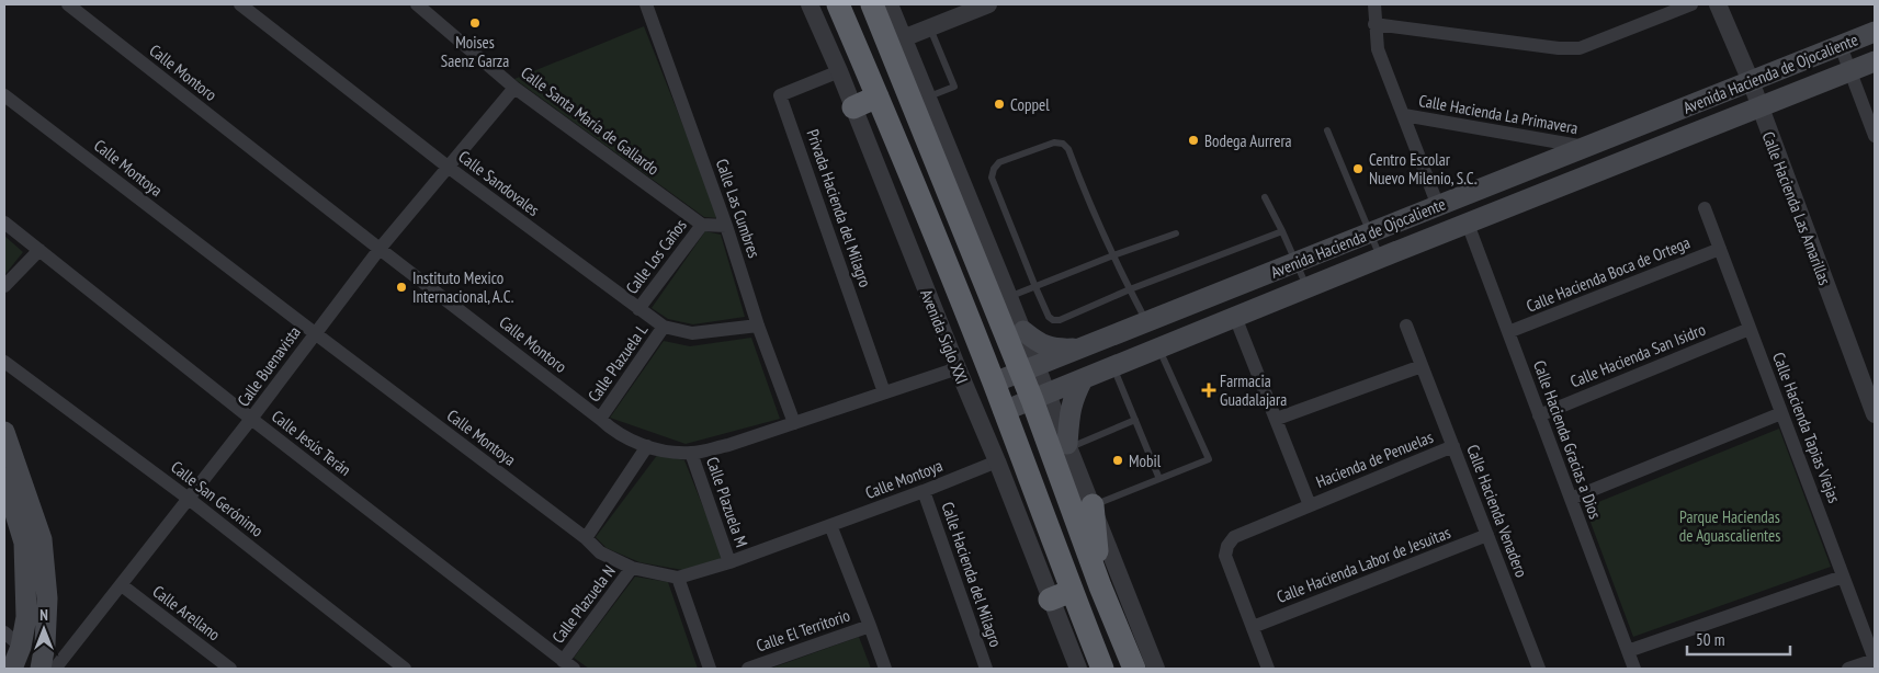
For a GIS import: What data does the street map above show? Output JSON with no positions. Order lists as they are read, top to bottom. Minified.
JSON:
{"streets":{"highway":["Avenida Siglo XXI"],"main road":["Avenida Hacienda de Ojocaliente"],"street":["Calle Montoro","Calle Hacienda La Primavera","Calle Santa María de Gallardo","Calle Montoya","Calle Sandovales","Calle Las Cumbres","Privada Hacienda del Milagro","Calle Hacienda Las Amarillas","Calle Los Caños","Calle Hacienda Boca de Ortega","Calle Hacienda San Isidro","Calle Plazuela L","Calle Buenavista","Calle Hacienda Tapias Viejas","Calle Hacienda Gracias a Dios","Calle Jesús Terán","Hacienda de Penuelas","Calle San Gerónimo","Calle Plazuela M","Calle Hacienda Venadero","Calle Hacienda Labor de Jesuitas","Calle Hacienda del Milagro","Calle Plazuela N","Calle Arellano","Calle El Territorio"]},"crossings":[["Calle Montoro","Calle Las Cumbres"],["Calle Montoro","Privada Hacienda del Milagro"],["Calle Montoro","Avenida Siglo XXI"],["Calle Montoro","Calle Plazuela L"],["Calle Montoro","Calle Buenavista"],["Calle Montoro","Calle Plazuela M"],["Avenida Hacienda de Ojocaliente","Calle Hacienda La Primavera"],["Avenida Hacienda de Ojocaliente","Calle Hacienda Las Amarillas"],["Avenida Hacienda de Ojocaliente","Avenida Siglo XXI"],["Avenida Hacienda de Ojocaliente","Calle Hacienda Gracias a Dios"],["Calle Santa María de Gallardo","Calle Los Caños"],["Calle Santa María de Gallardo","Calle Buenavista"],["Calle Montoya","Avenida Siglo XXI"],["Calle Montoya","Calle Buenavista"],["Calle Montoya","Calle Plazuela M"],["Calle Montoya","Calle Hacienda del Milagro"],["Calle Montoya","Calle Plazuela N"],["Calle Sandovales","Calle Las Cumbres"],["Calle Sandovales","Calle Los Caños"],["Calle Sandovales","Calle Plazuela L"],["Calle Sandovales","Calle Buenavista"],["Privada Hacienda del Milagro","Avenida Siglo XXI"],["Calle Hacienda Boca de Ortega","Calle Hacienda Tapias Viejas"],["Calle Hacienda Boca de Ortega","Calle Hacienda Gracias a Dios"],["Calle Hacienda San Isidro","Calle Hacienda Tapias Viejas"],["Calle Hacienda San Isidro","Calle Hacienda Gracias a Dios"],["Calle Buenavista","Calle Jesús Terán"],["Calle Buenavista","Calle San Gerónimo"],["Calle Buenavista","Calle Arellano"],["Calle Jesús Terán","Calle Plazuela N"],["Hacienda de Penuelas","Calle Hacienda Venadero"],["Hacienda de Penuelas","Calle Hacienda Labor de Jesuitas"],["Calle Hacienda Venadero","Calle Hacienda Labor de Jesuitas"]],"parks":["Parque Haciendas de Aguascalientes"],"places":{"other":["Moises Saenz Garza","Coppel","Bodega Aurrera","Centro Escolar Nuevo Milenio, S.C.","Instituto Mexico Internacional, A.C.","Mobil"],"health":["Farmacia Guadalajara"]},"scale_bar":"50 m","north":"top"}
